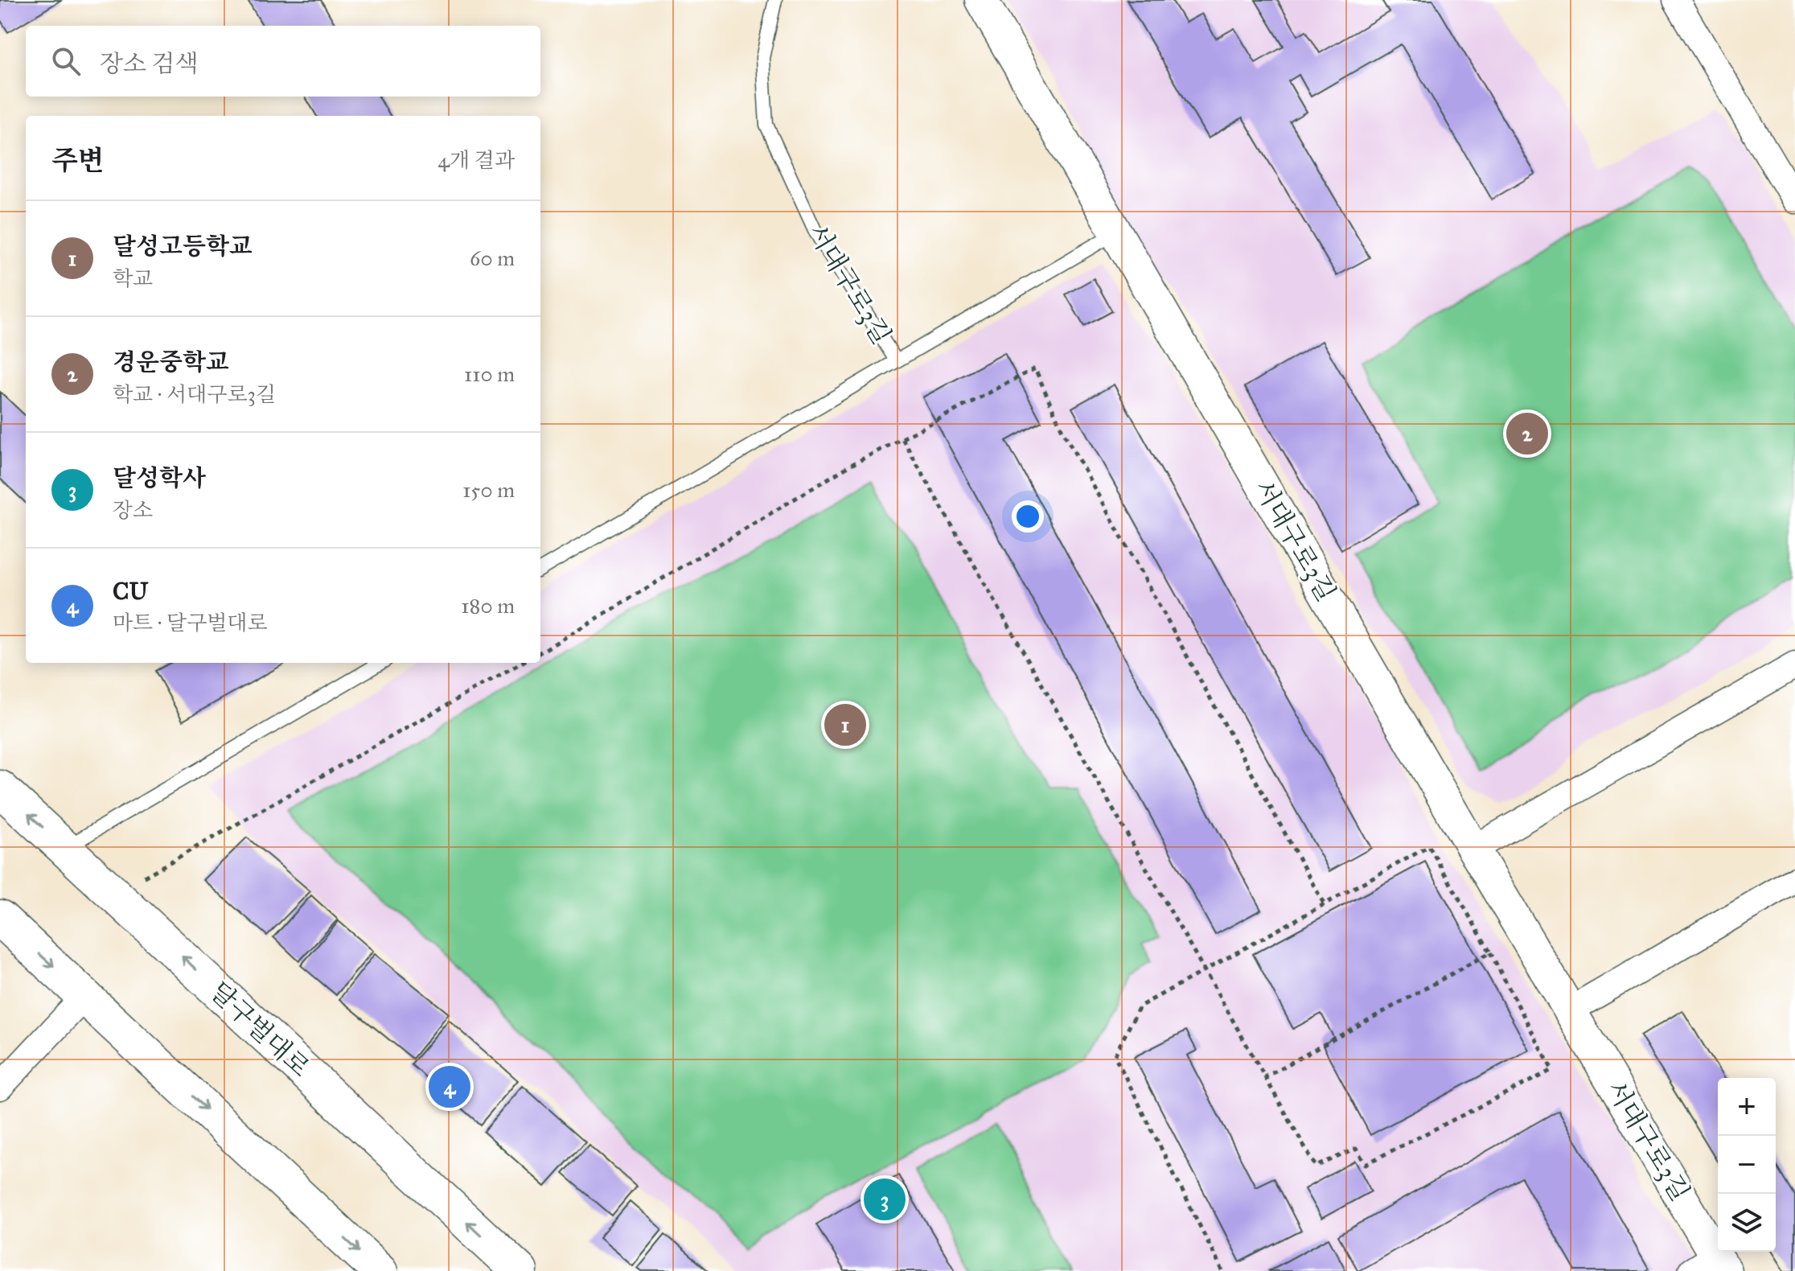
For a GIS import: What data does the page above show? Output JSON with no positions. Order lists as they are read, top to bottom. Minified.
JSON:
{"streets":{"main road":["달구벌대로"],"street":["서대구로3길"]},"page":{"search":"장소 검색","heading":["주변","4개 결과"],"list":[{"mark":"1","name":"달성고등학교","note":"학교","value":"60 m"},{"mark":"2","name":"경운중학교","note":"학교 · 서대구로3길","value":"110 m"},{"mark":"3","name":"달성학사","note":"장소","value":"150 m"},{"mark":"4","name":"CU","note":"마트 · 달구벌대로","value":"180 m"}],"pins":["2","1","4","3"],"map_buttons":["+","−"]}}
